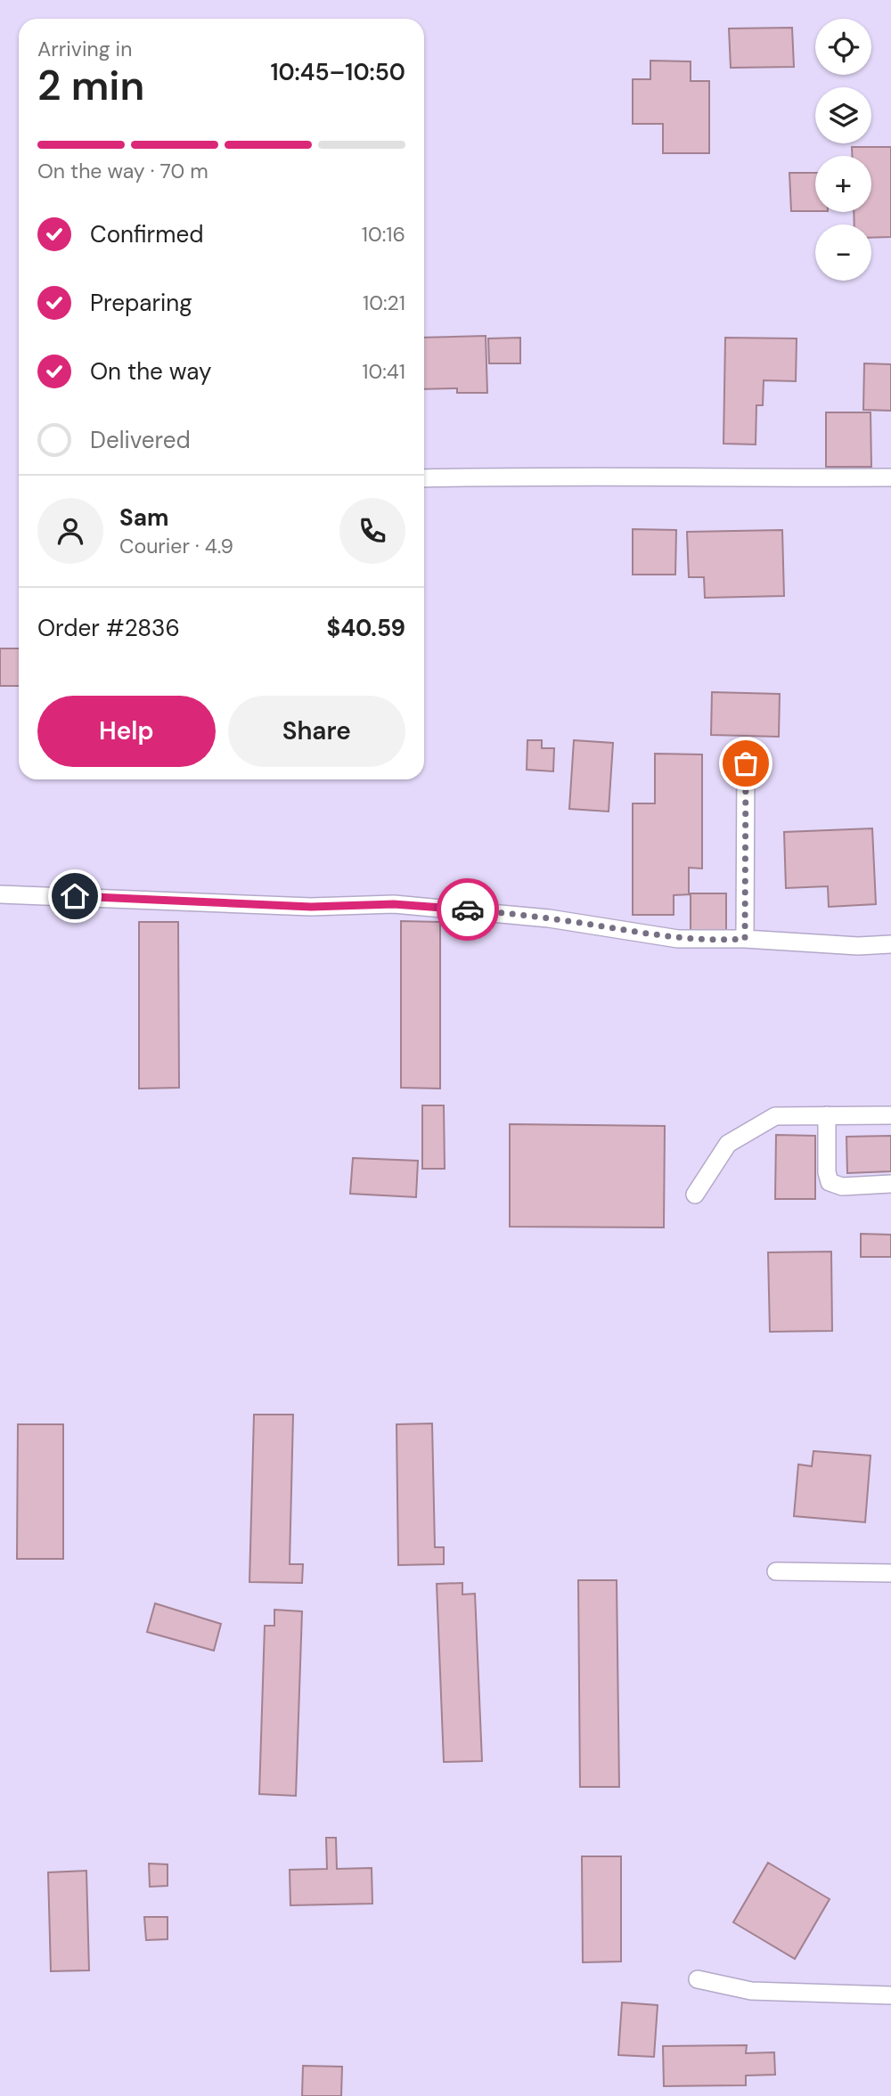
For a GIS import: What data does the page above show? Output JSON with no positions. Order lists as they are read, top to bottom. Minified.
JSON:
{"page":{"map_buttons":["+","−"],"heading":["2 min","Arriving in","10:45–10:50"],"panel":["Sam","Courier · 4.9","Order #2836","$40.59"],"bar":"On the way · 70 m","list":[["Confirmed","10:16"],["Preparing","10:21"],["On the way","10:41"],"Delivered"],"buttons":["Help","Share"]}}
